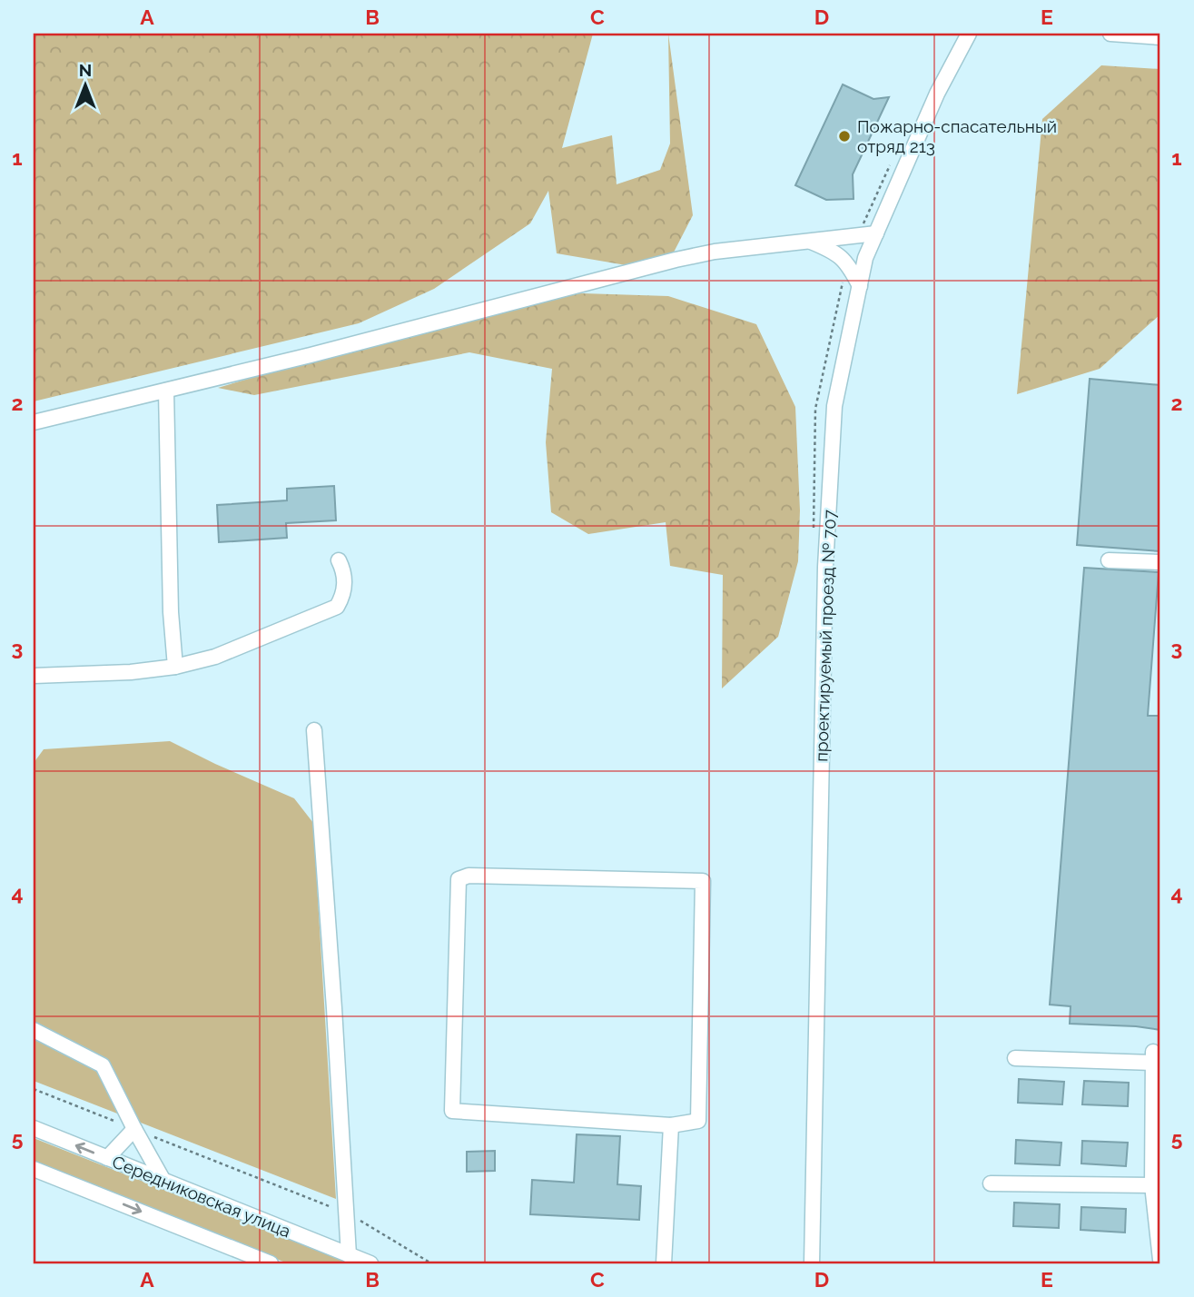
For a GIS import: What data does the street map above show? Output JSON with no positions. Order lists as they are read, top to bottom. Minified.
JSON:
{"streets":{"street":["проектируемый проезд № 707","Середниковская улица"]},"places":["Пожарно-спасательный отряд 213"],"north":"top","grid":{"columns":["A","B","C","D","E"],"rows":["1","2","3","4","5"]}}
